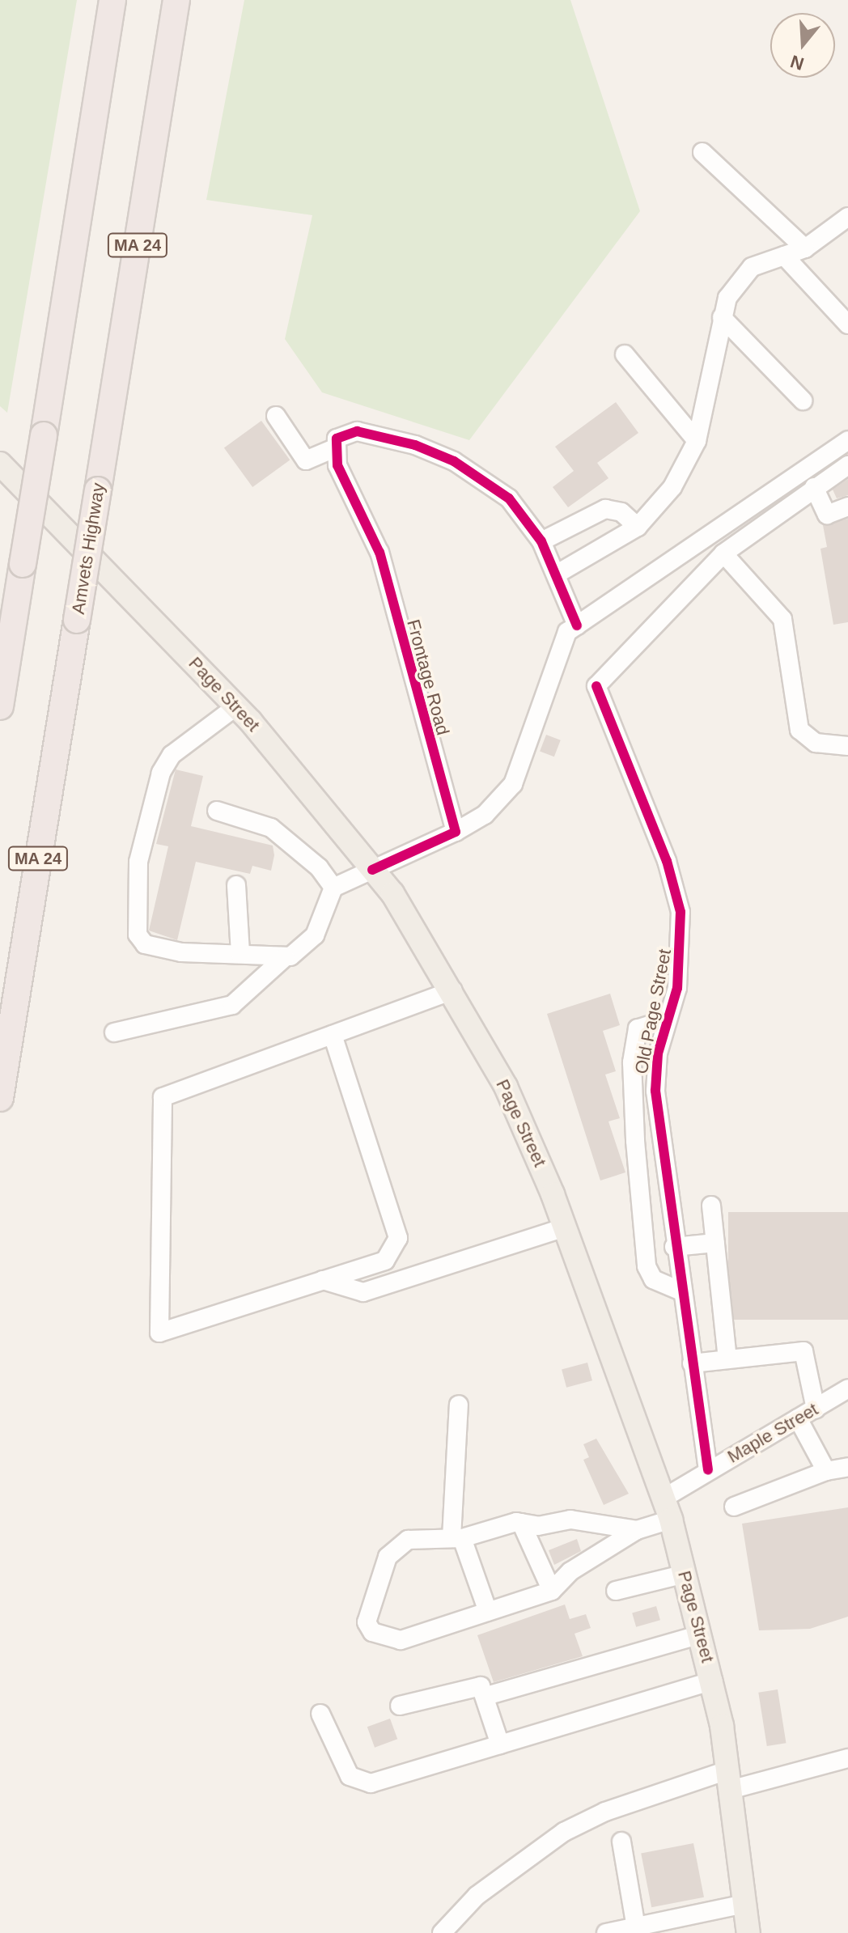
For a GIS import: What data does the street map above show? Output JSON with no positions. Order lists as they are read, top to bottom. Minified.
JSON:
{"streets":{"highway":["MA 24","Amvets Highway"],"main road":["Page Street"],"street":["Frontage Road","Old Page Street","Maple Street"]},"crossings":[["Page Street","Maple Street"],["Old Page Street","Maple Street"]],"north":"bottom"}
